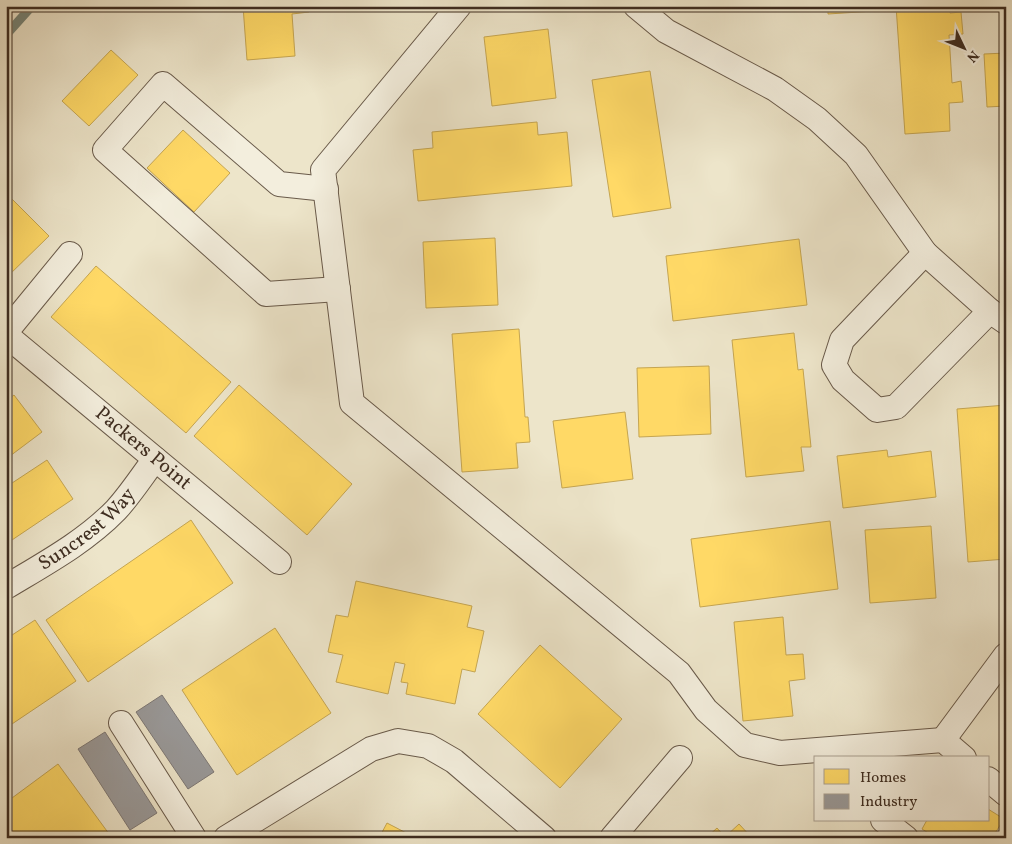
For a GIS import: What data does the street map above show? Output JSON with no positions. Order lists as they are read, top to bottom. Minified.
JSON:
{"streets":{"street":["Packers Point","Suncrest Way"]},"crossings":[["Packers Point","Suncrest Way"]],"legend":["Homes","Industry"],"north":"bottom right"}
